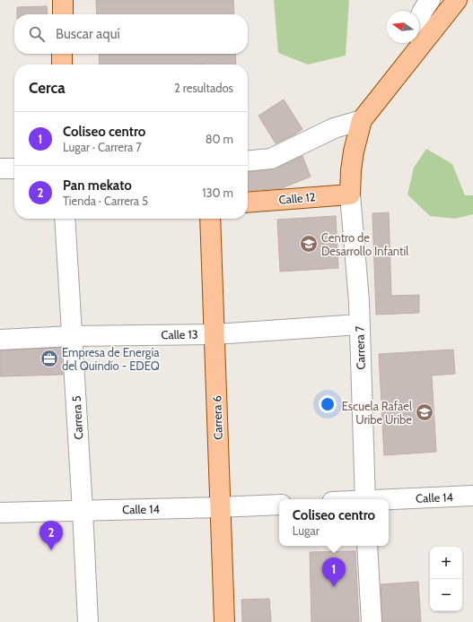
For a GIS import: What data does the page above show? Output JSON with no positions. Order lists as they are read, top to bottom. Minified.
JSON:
{"streets":{"main road":["Calle 12","Carrera 6"],"street":["Calle 13","Carrera 7","Carrera 5","Calle 14"]},"crossings":[["Calle 12","Carrera 7"],["Calle 13","Carrera 7"],["Calle 13","Carrera 5"],["Calle 13","Carrera 6"],["Carrera 5","Calle 14"],["Carrera 6","Calle 14"]],"places":{"school or university":["Centro de Desarrollo Infantil","Escuela Rafael Uribe Uribe"],"office":["Empresa de Energía del Quindío - EDEQ"]},"north":"left","page":{"search":"Buscar aquí","heading":["Cerca","2 resultados"],"list":[{"mark":"1","name":"Coliseo centro","note":"Lugar · Carrera 7","value":"80 m"},{"mark":"2","name":"Pan mekato","note":"Tienda · Carrera 5","value":"130 m"}],"popup":["Coliseo centro","Lugar"],"pins":["2","1"],"map_buttons":["+","−"]}}
